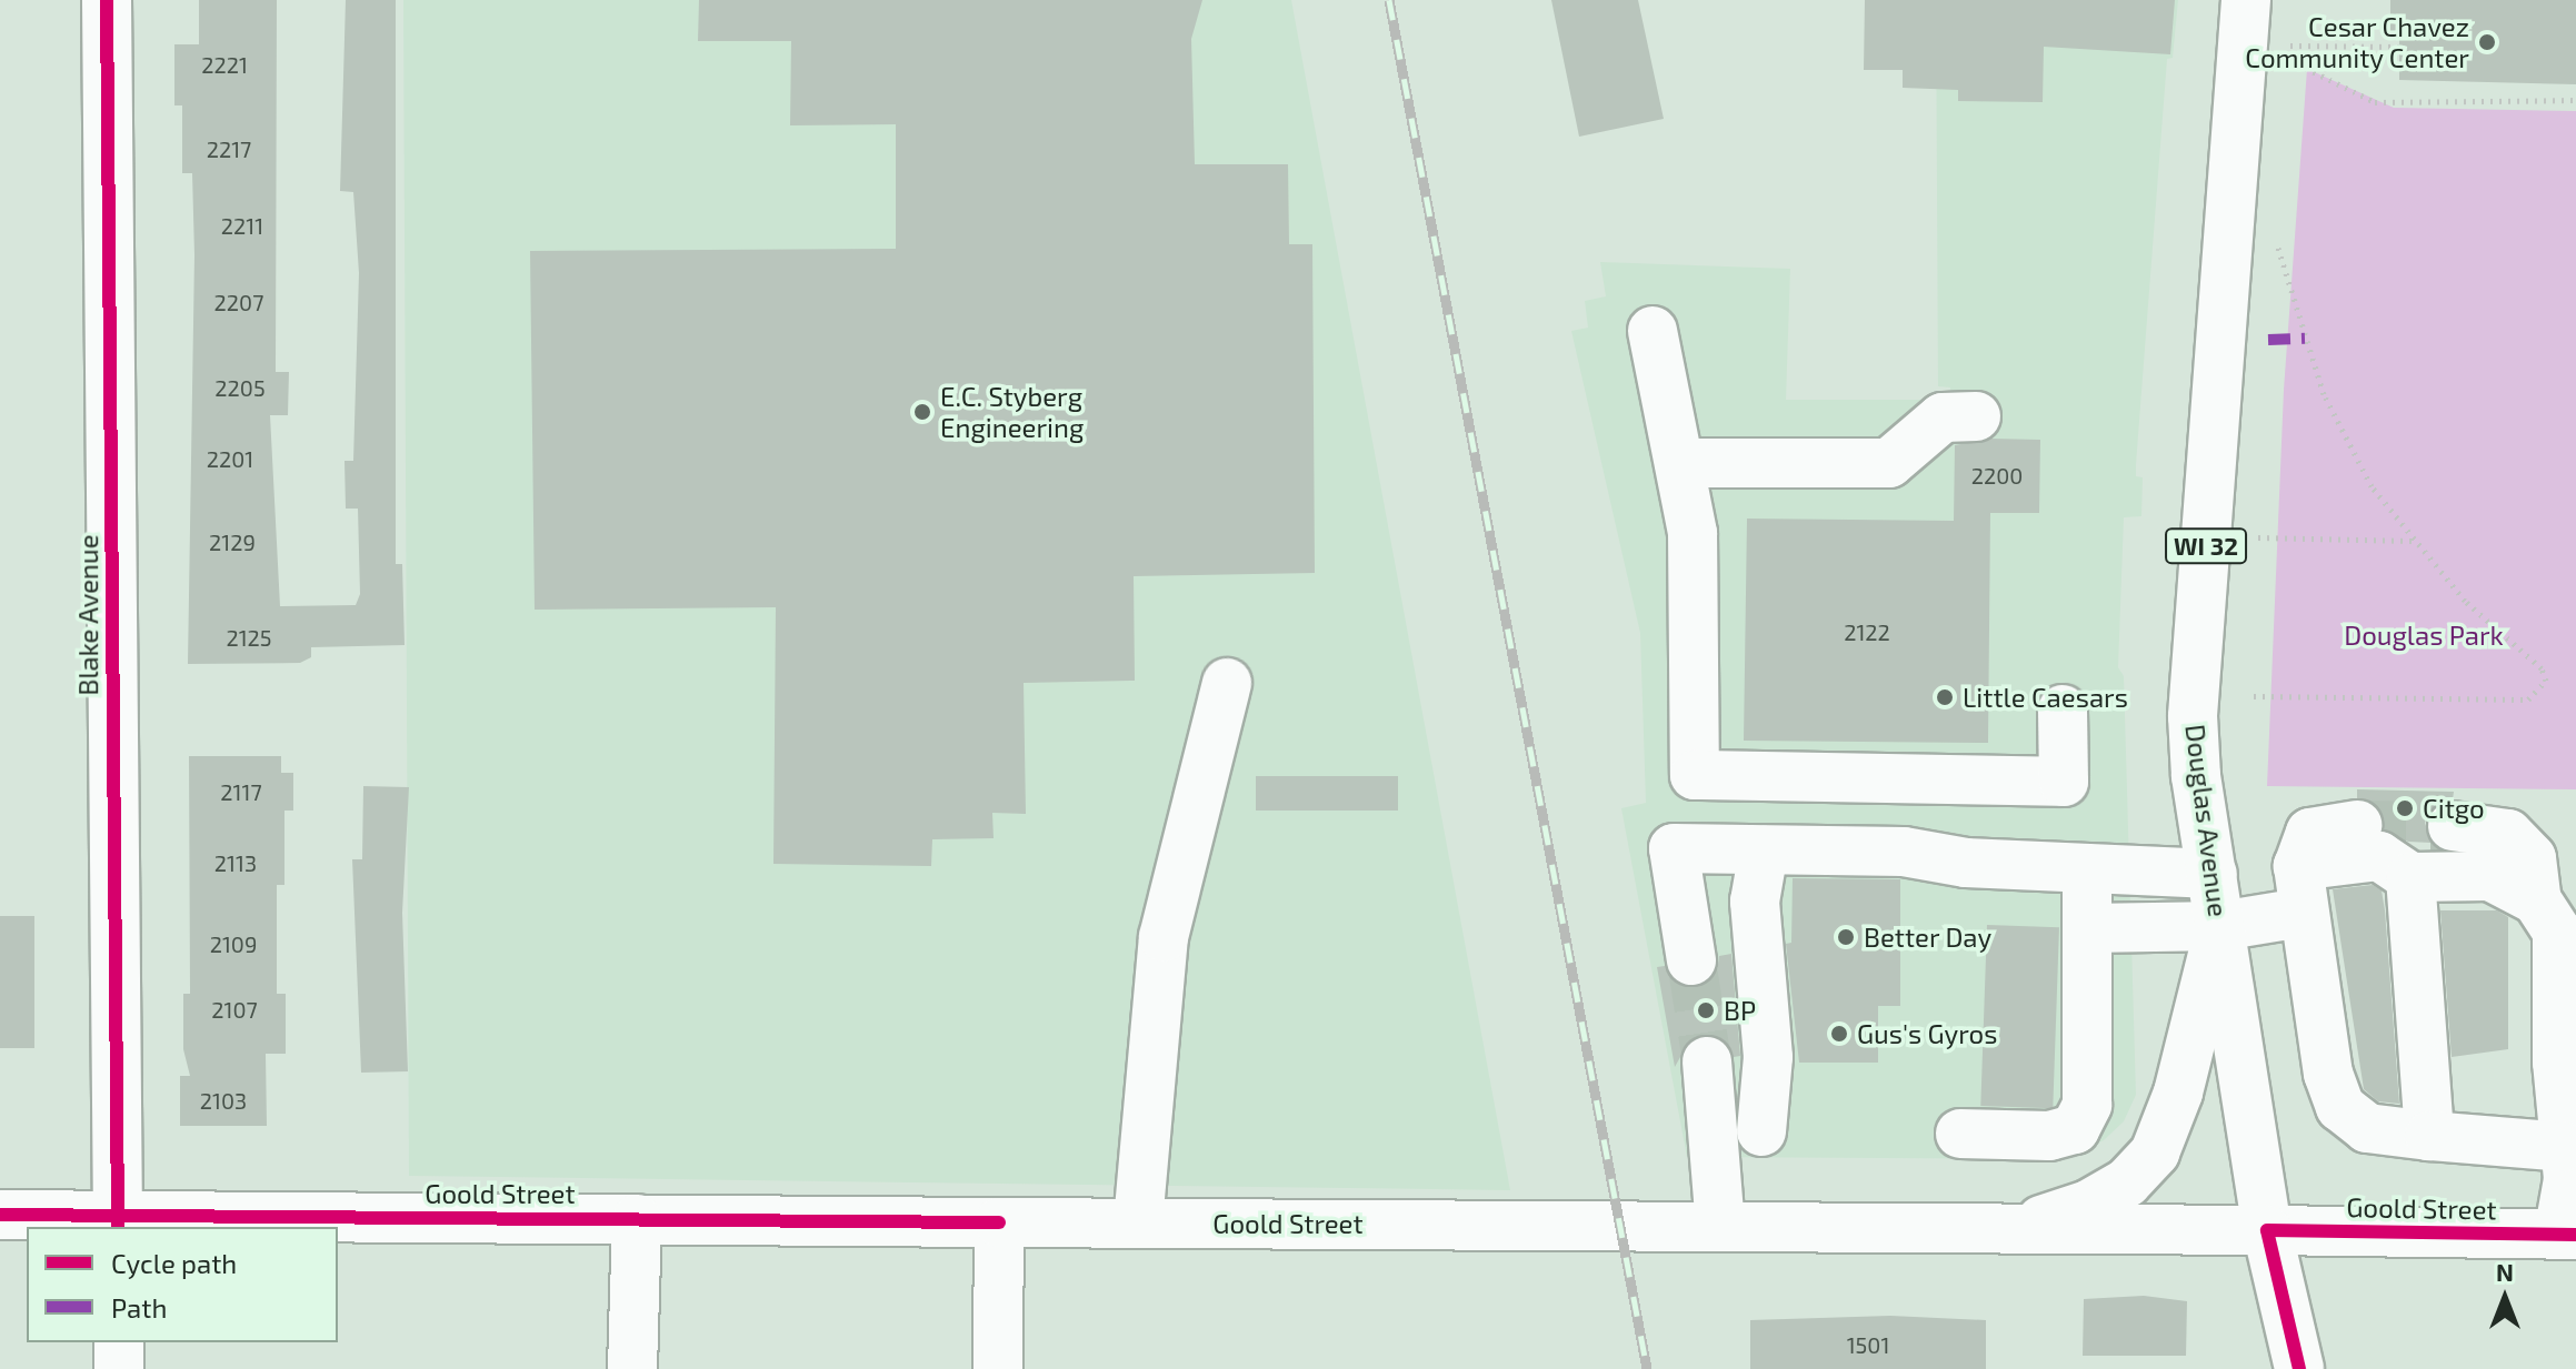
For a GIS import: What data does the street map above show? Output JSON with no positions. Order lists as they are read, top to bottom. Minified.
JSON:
{"streets":{"main road":["WI 32","Blake Avenue","Douglas Avenue","Goold Street"]},"crossings":[["Blake Avenue","Goold Street"],["Douglas Avenue","Goold Street"]],"parks":["Douglas Park"],"places":["Cesar Chavez Community Center","E.C. Styberg Engineering","Little Caesars","Citgo","Better Day","BP","Gus's Gyros"],"house_numbers":["2221","2217","2211","2207","2205","2201","2200","2129","2122","2125","2117","2113","2109","2107","2103","1501"],"legend":["Cycle path","Path"],"north":"top"}
